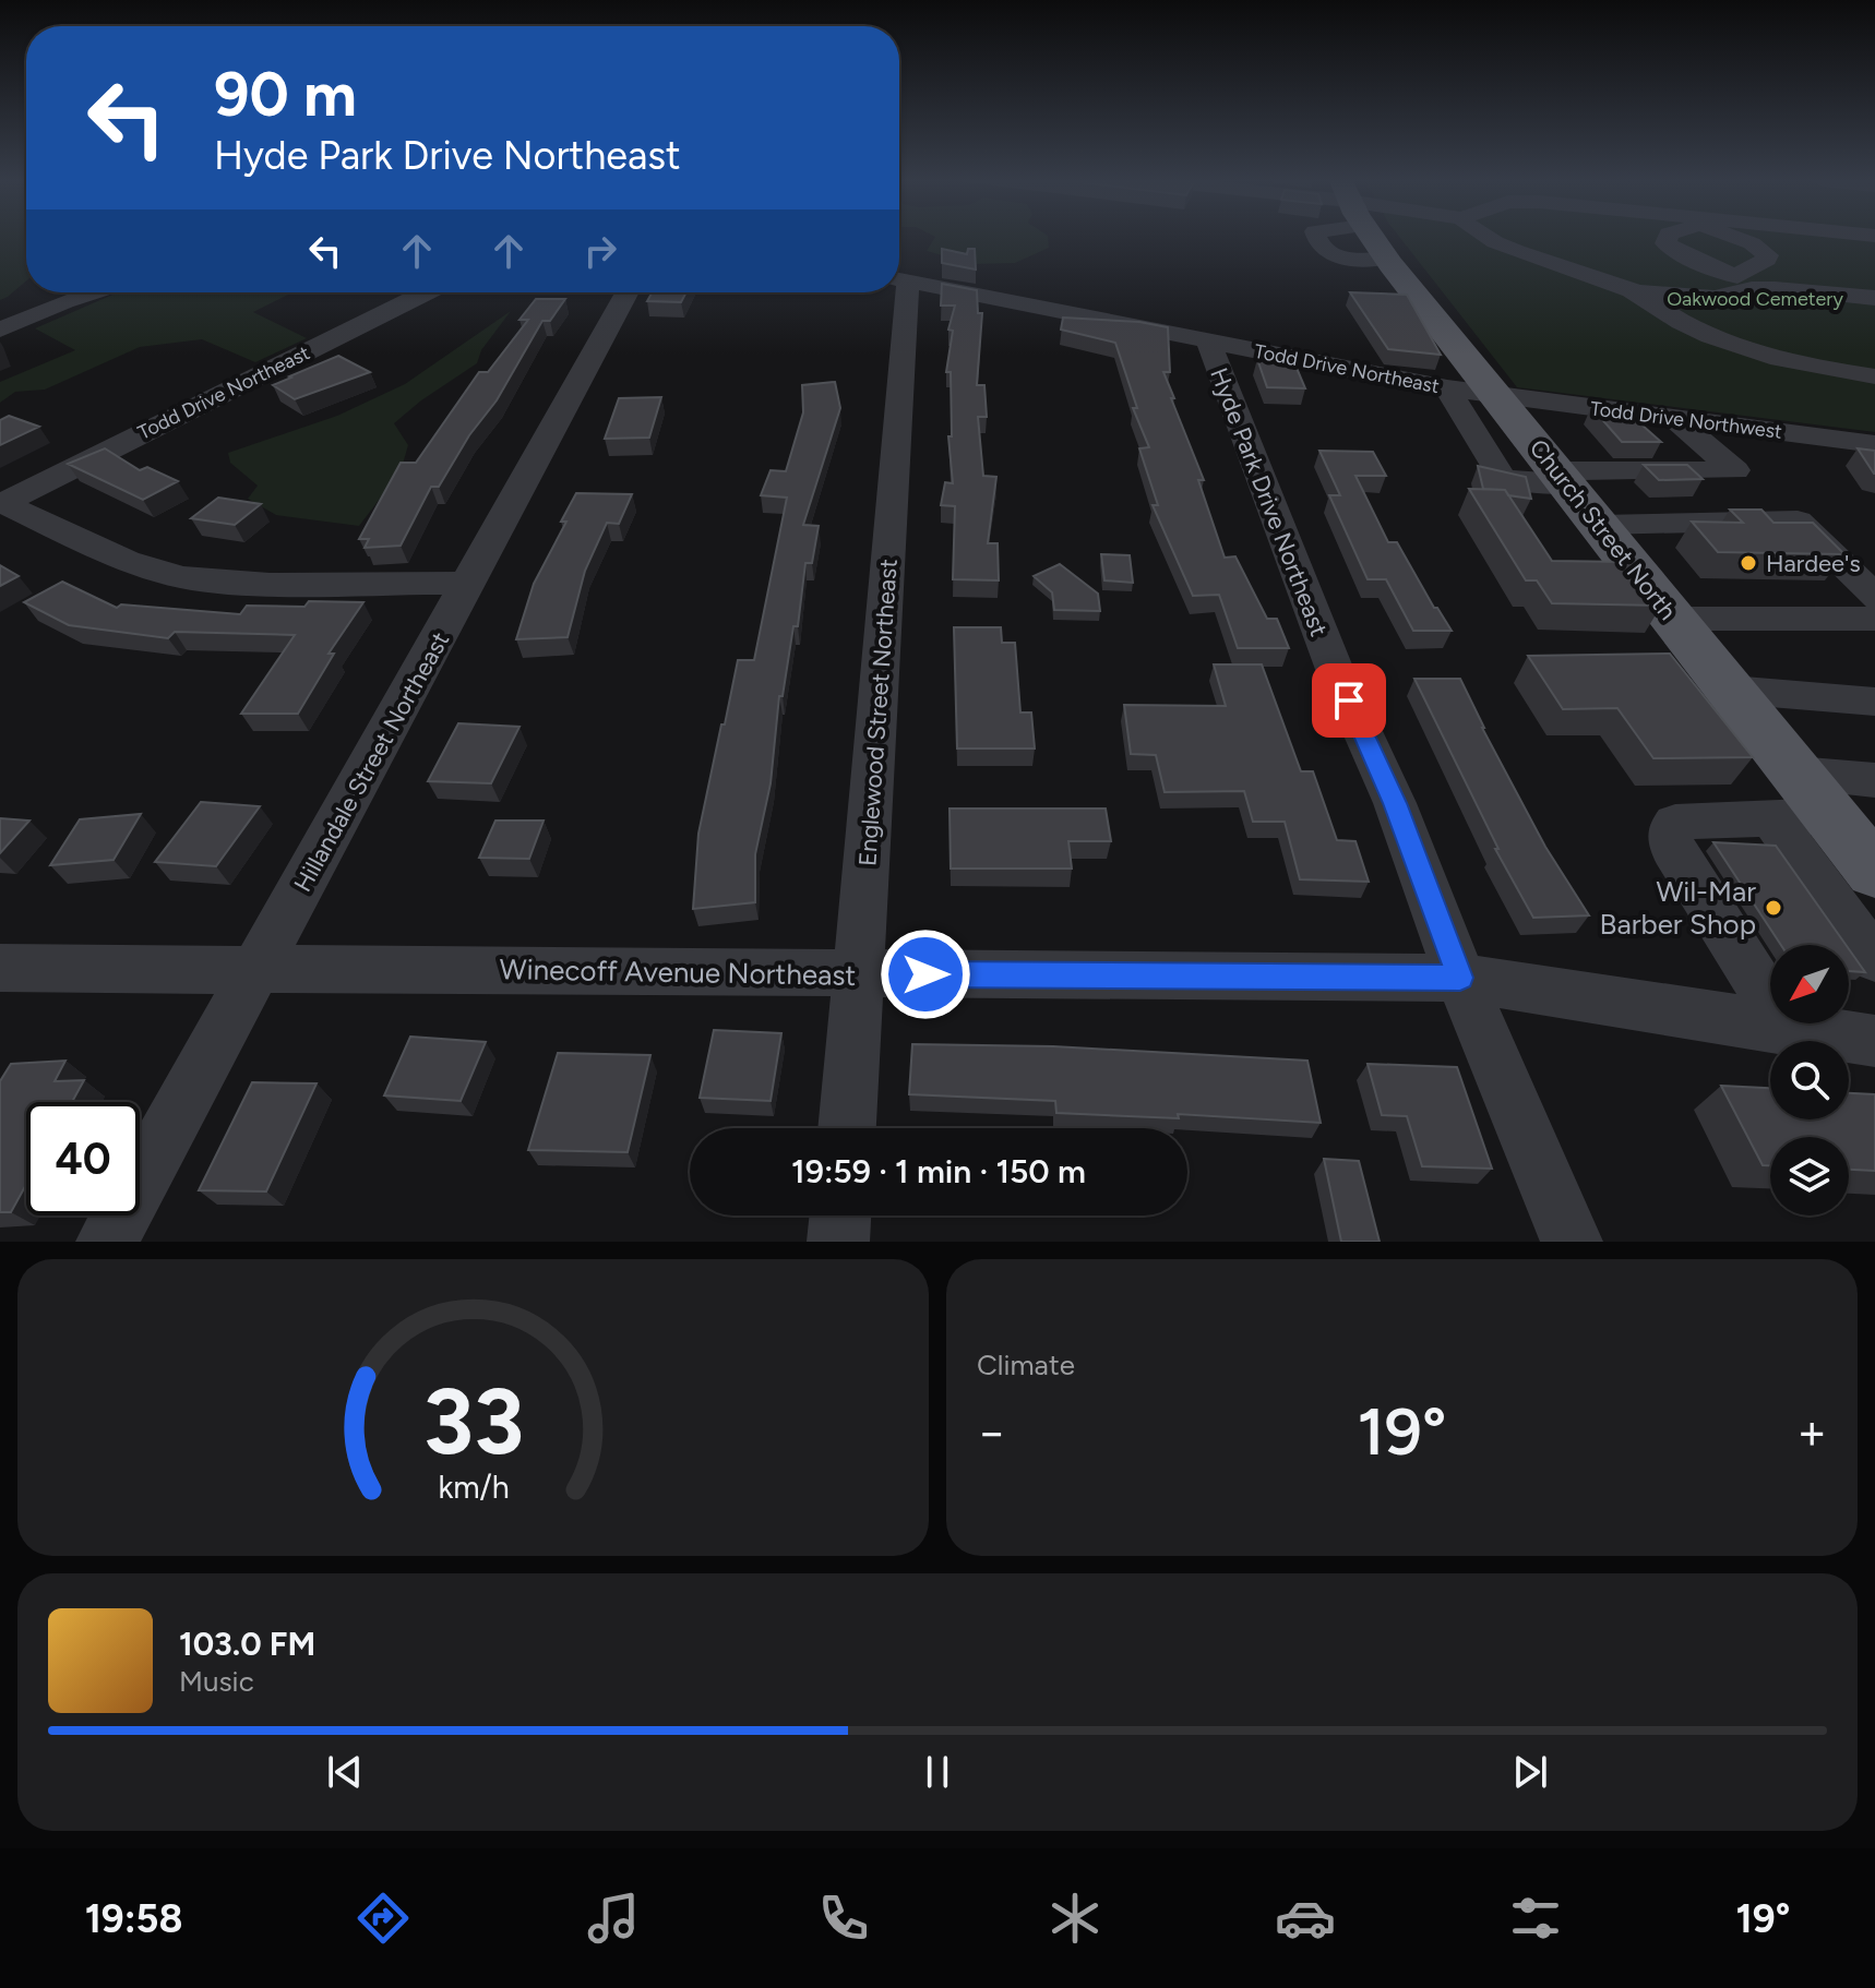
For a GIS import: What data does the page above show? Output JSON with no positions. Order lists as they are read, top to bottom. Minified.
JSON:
{"streets":{"main road":["Church Street North"],"street":["Todd Drive Northeast","Todd Drive Northwest","Hyde Park Drive Northeast","Englewood Street Northeast","Hillandale Street Northeast","Winecoff Avenue Northeast"]},"crossings":[["Todd Drive Northeast","Todd Drive Northwest"],["Todd Drive Northeast","Hyde Park Drive Northeast"],["Todd Drive Northeast","Church Street North"],["Todd Drive Northwest","Church Street North"],["Hyde Park Drive Northeast","Winecoff Avenue Northeast"],["Englewood Street Northeast","Winecoff Avenue Northeast"],["Hillandale Street Northeast","Winecoff Avenue Northeast"]],"parks":["Oakwood Cemetery"],"places":["Hardee's","Wil-Mar Barber Shop"],"north":"bottom left","page":{"turn":["90 m","Hyde Park Drive Northeast"],"limit":"40","trip":"19:59 · 1 min · 150 m","tile":"Climate","heat":["−","19°","+"],"song":["103.0 FM","Music"],"tabs":["19:58","19°"],"gauge":["33","km/h"]}}
